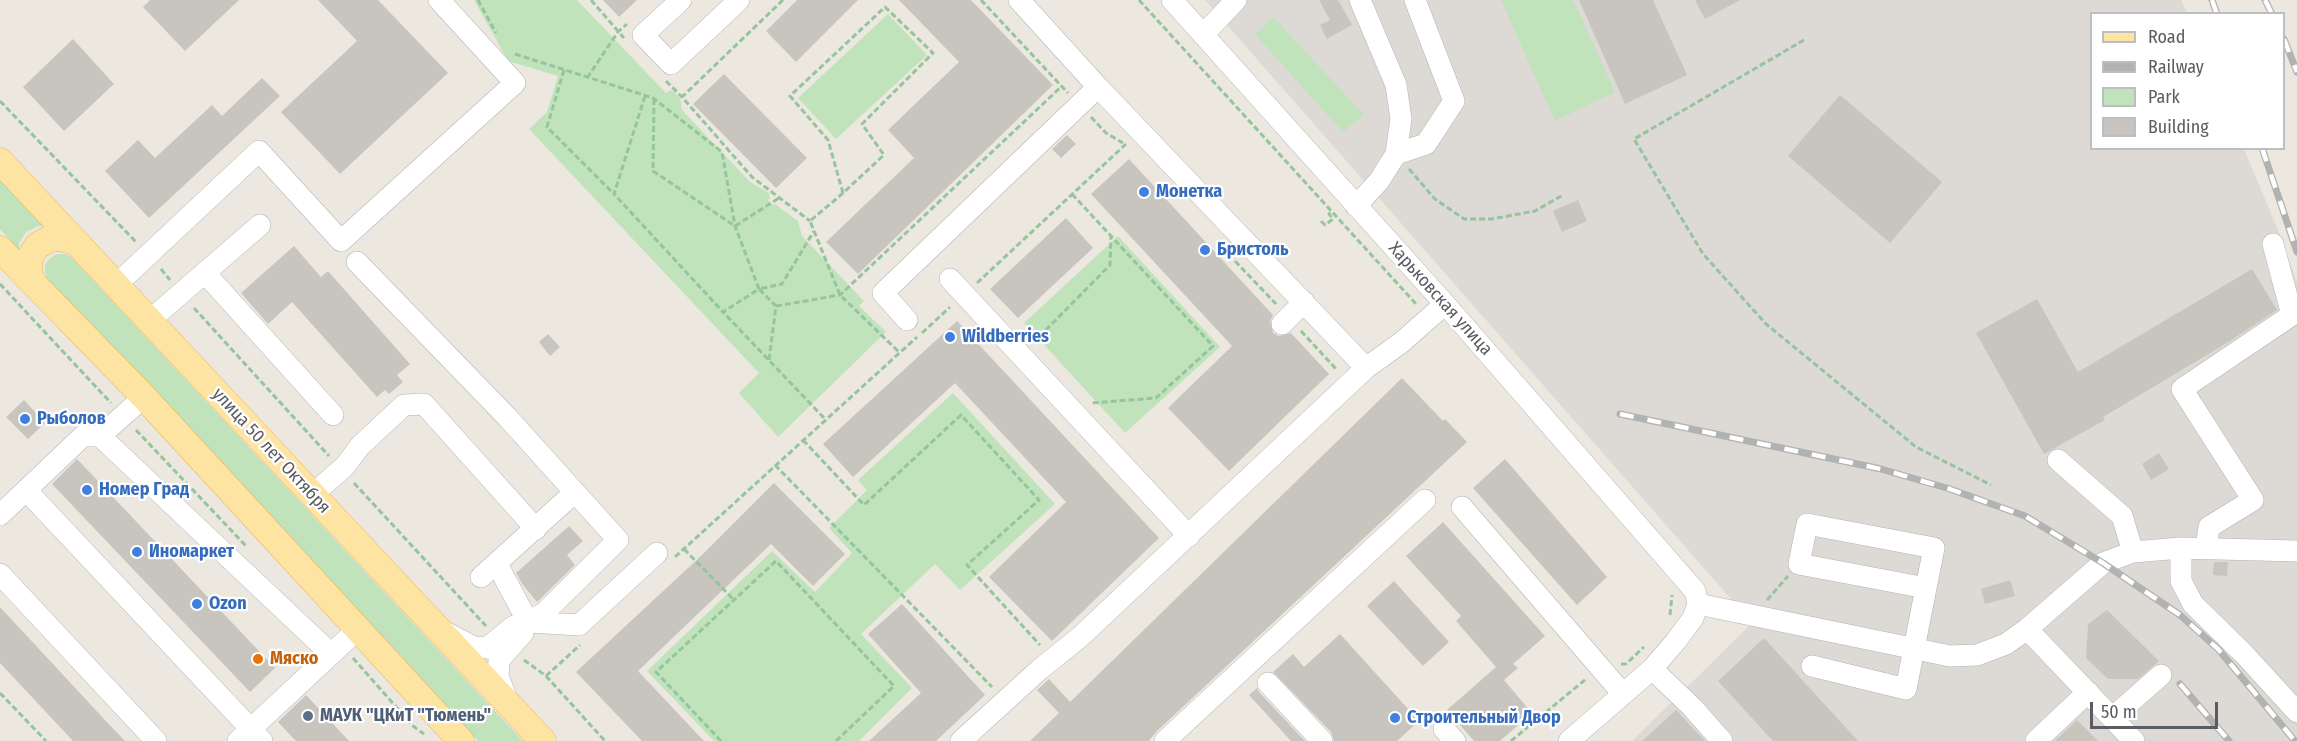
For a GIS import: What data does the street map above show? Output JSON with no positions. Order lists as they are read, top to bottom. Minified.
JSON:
{"streets":{"main road":["улица 50 лет Октября"],"street":["Харьковская улица"]},"places":["Монетка","Бристоль","Wildberries","Рыболов","Номер Град","Иномаркет","Ozon","Мяско","МАУК \"ЦКиТ \"Тюмень\"","Строительный Двор"],"legend":["Road","Railway","Park","Building"],"scale_bar":"50 m"}
